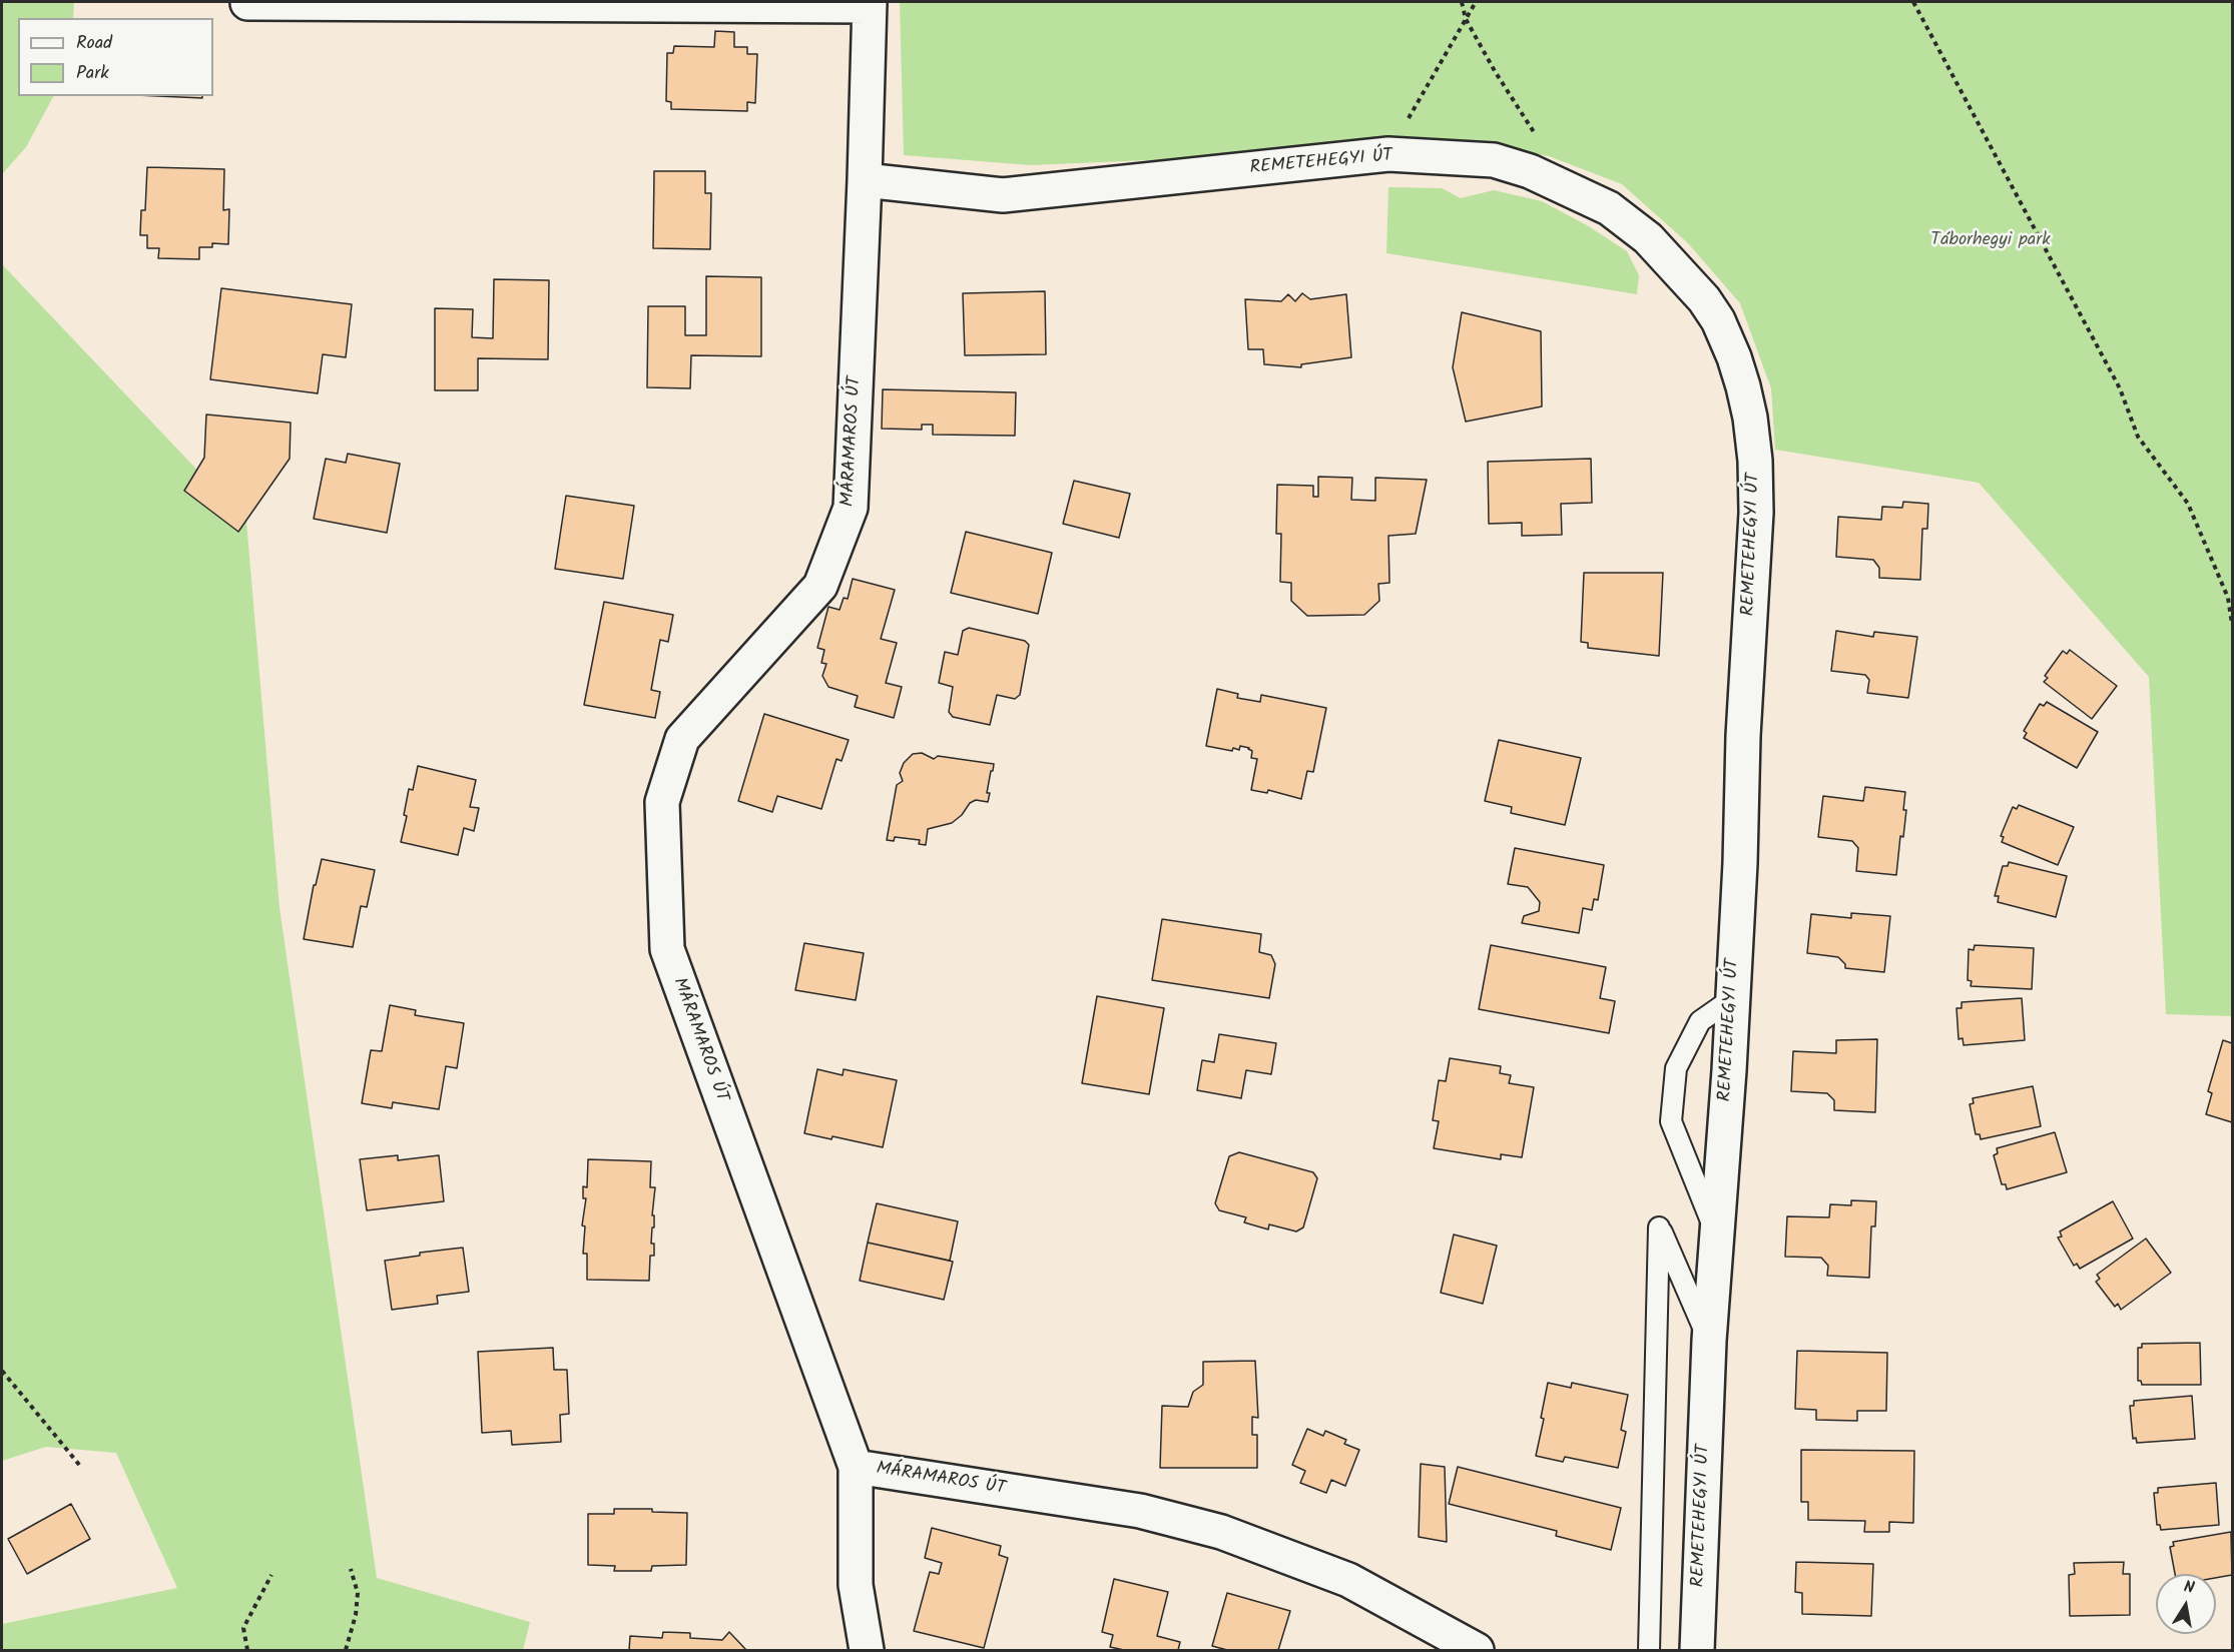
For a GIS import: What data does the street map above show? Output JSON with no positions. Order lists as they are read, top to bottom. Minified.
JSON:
{"streets":{"street":["REMETEHEGYI ÚT","MÁRAMAROS ÚT"]},"crossings":[["REMETEHEGYI ÚT","MÁRAMAROS ÚT"]],"parks":["Táborhegyi park"],"legend":["Road","Park"],"north":"top"}
